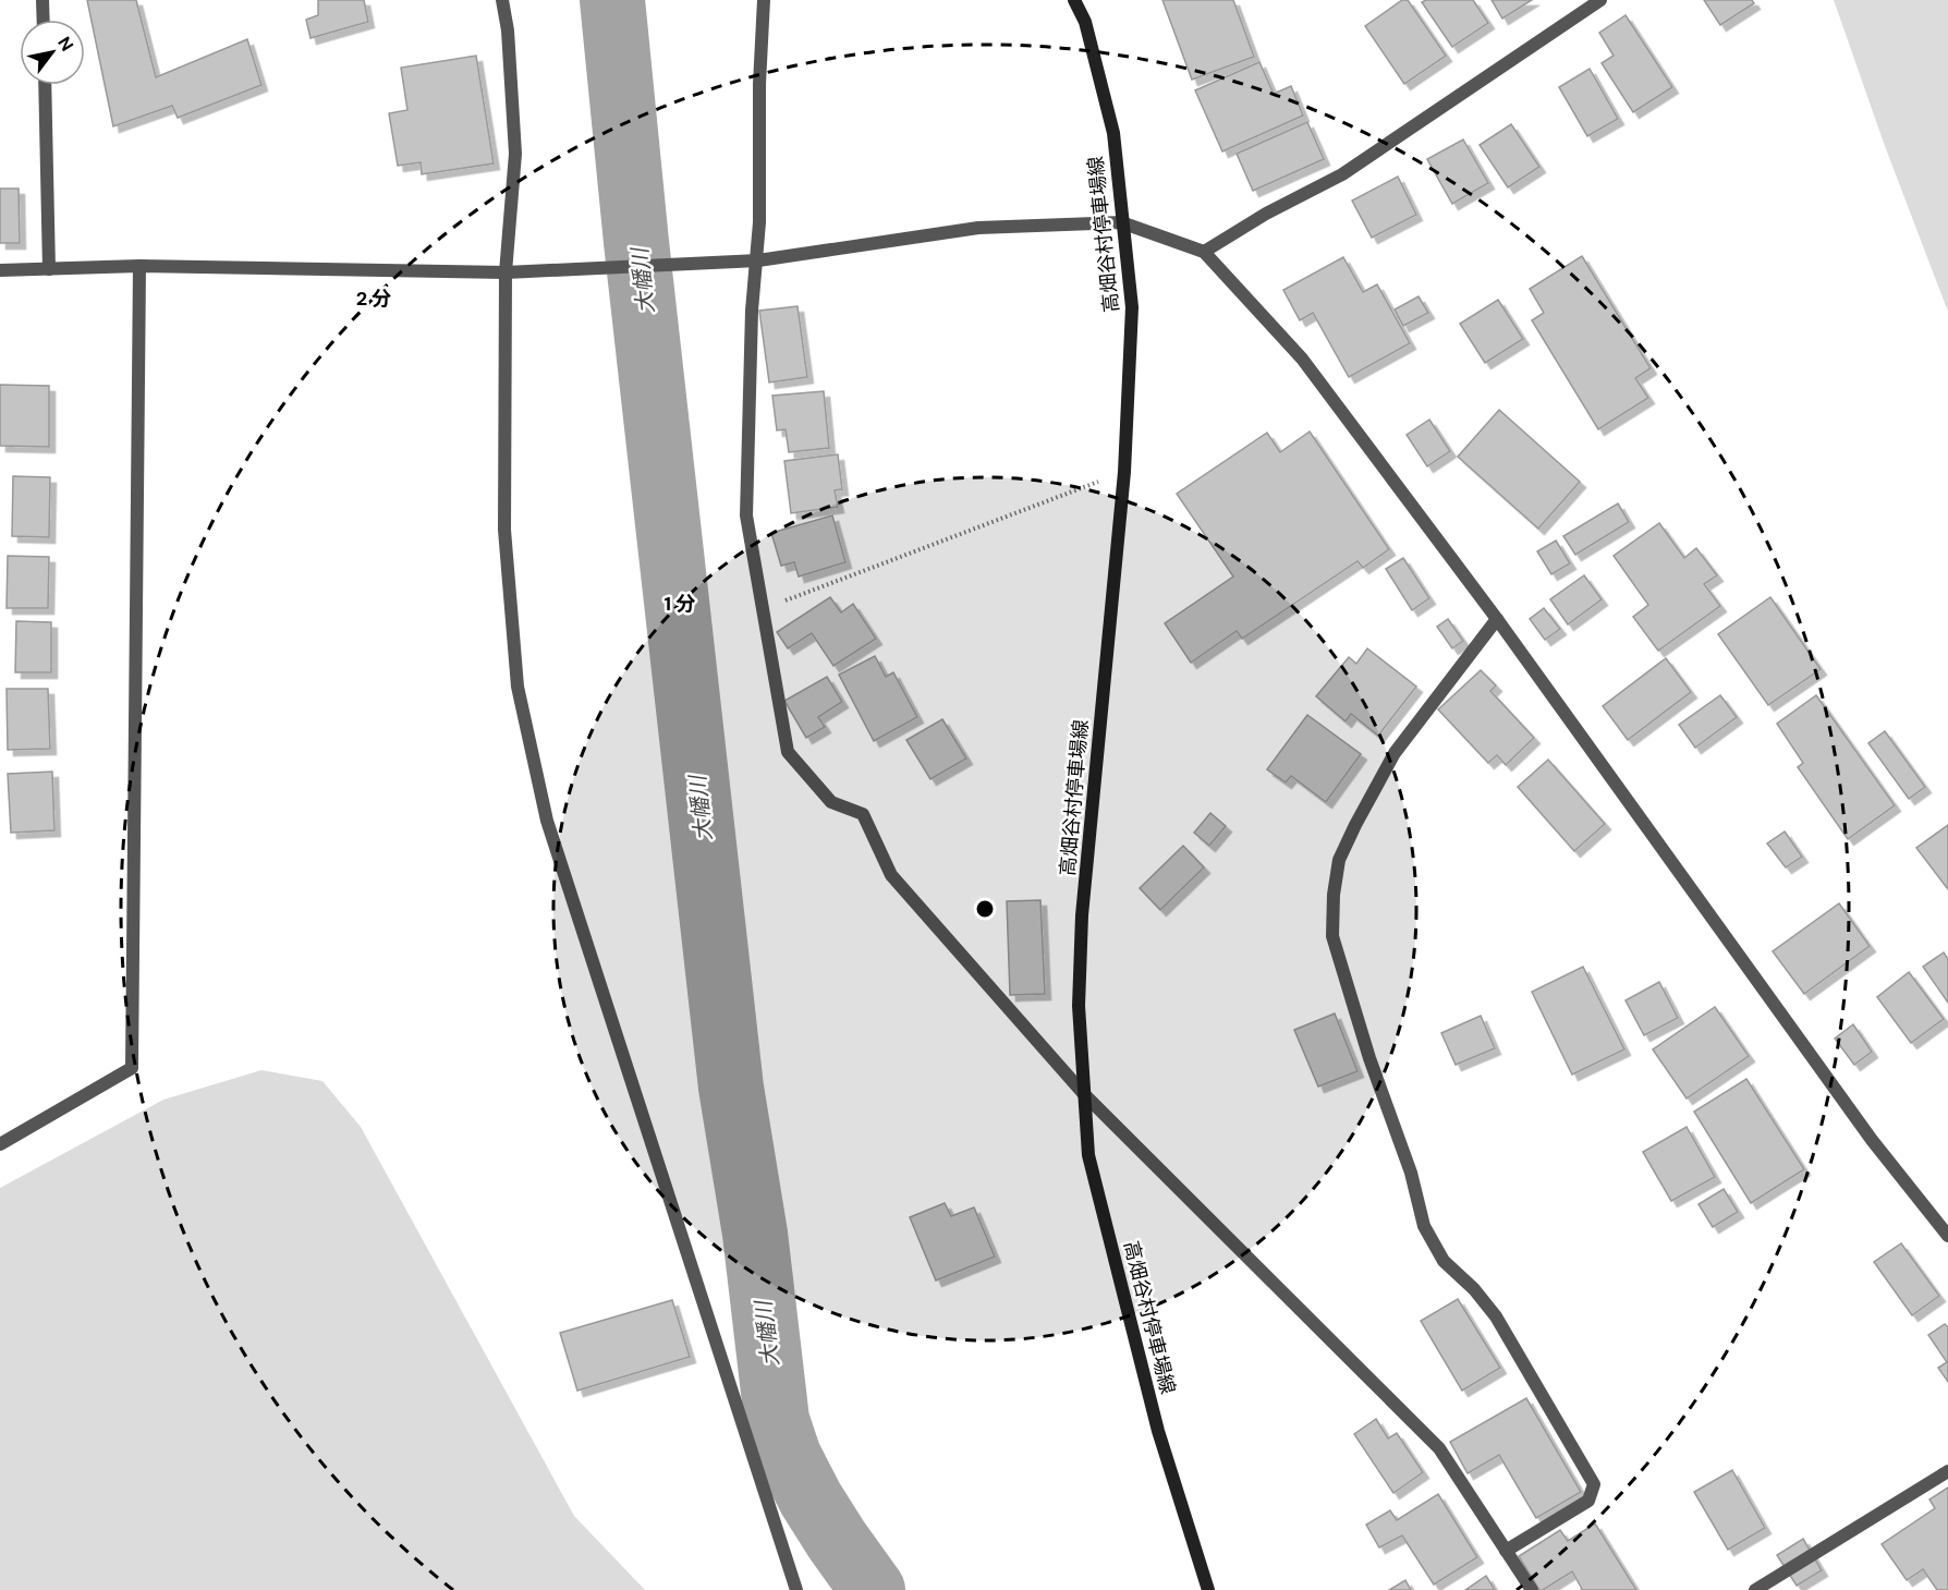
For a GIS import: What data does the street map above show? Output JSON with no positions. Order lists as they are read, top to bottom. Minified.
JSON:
{"streets":{"main road":["高畑谷村停車場線"]},"water":["大幡川"],"north":"top right","rings":["2 分","1 分"]}
